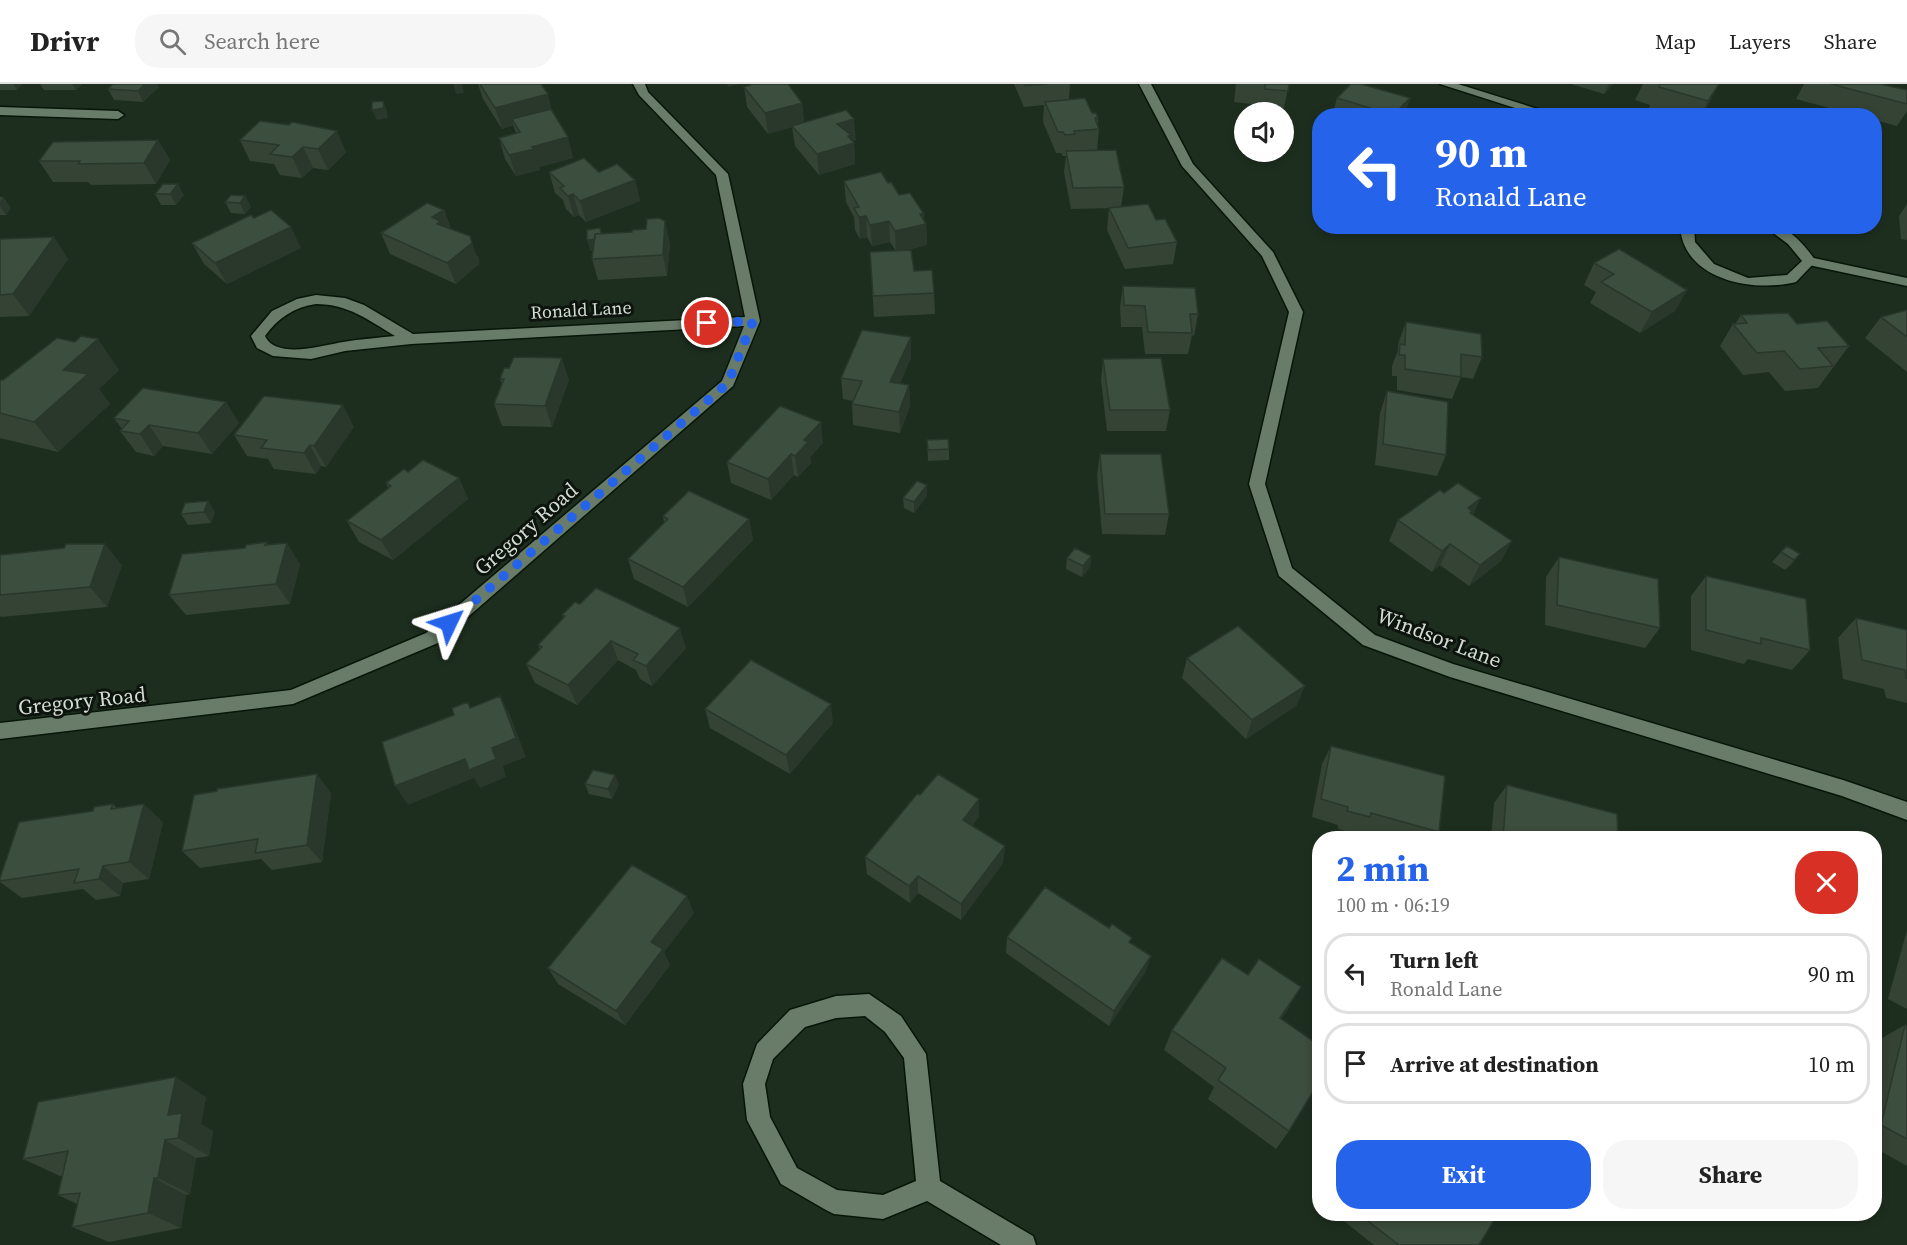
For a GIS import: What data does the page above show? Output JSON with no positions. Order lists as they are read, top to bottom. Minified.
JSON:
{"streets":{"street":["Ronald Lane","Gregory Road","Windsor Lane"]},"crossings":[["Ronald Lane","Gregory Road"]],"page":{"header":"Drivr","search":"Search here","nav":["Map","Layers","Share"],"turn":["90 m","Ronald Lane"],"heading":["2 min","100 m · 06:19"],"list":[{"name":"Turn left","note":"Ronald Lane","value":"90 m"},{"name":"Arrive at destination","value":"10 m"}],"buttons":["Exit","Share"]}}
